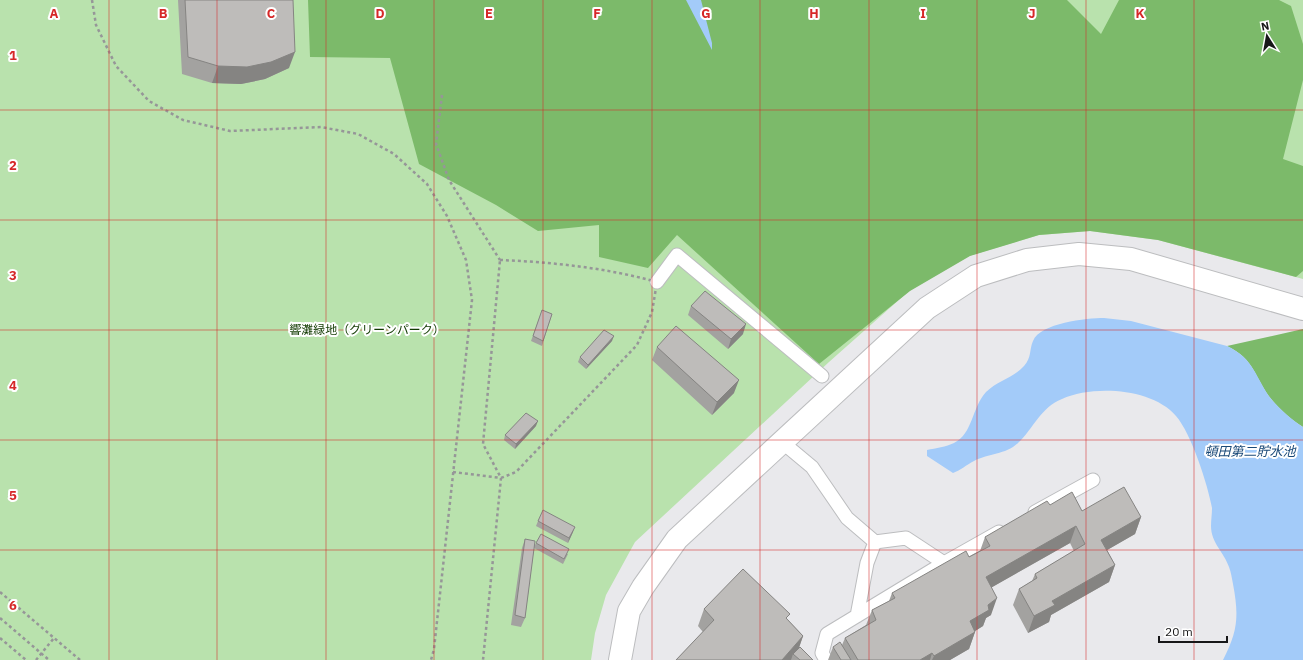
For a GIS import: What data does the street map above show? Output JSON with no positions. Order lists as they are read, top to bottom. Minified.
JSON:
{"water":["頓田第二貯水池"],"parks":["響灘緑地（グリーンパーク）"],"scale_bar":"20 m","north":"top","grid":{"columns":["A","B","C","D","E","F","G","H","I","J","K"],"rows":["1","2","3","4","5","6"]}}
